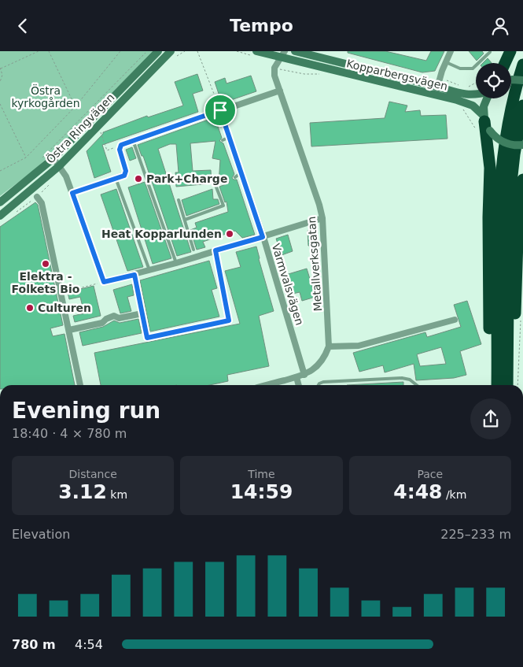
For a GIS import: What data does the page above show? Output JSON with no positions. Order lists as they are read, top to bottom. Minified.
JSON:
{"streets":{"street":["Kopparbergsvägen","Östra Ringvägen","Metallverksgatan","Varmvalsvägen"]},"crossings":[["Kopparbergsvägen","Metallverksgatan"]],"parks":["Östra kyrkogården"],"places":["Park+Charge","Heat Kopparlunden","Elektra - Folkets Bio","Culturen"],"page":{"header":"Tempo","heading":["Evening run","18:40 · 4 × 780 m"],"stats":[["Distance","3.12 km"],["Time","14:59"],["Pace","4:48 /km"]],"chart":["Elevation","225–233 m"],"list":[{"name":"780 m","note":"4:54"}]}}
